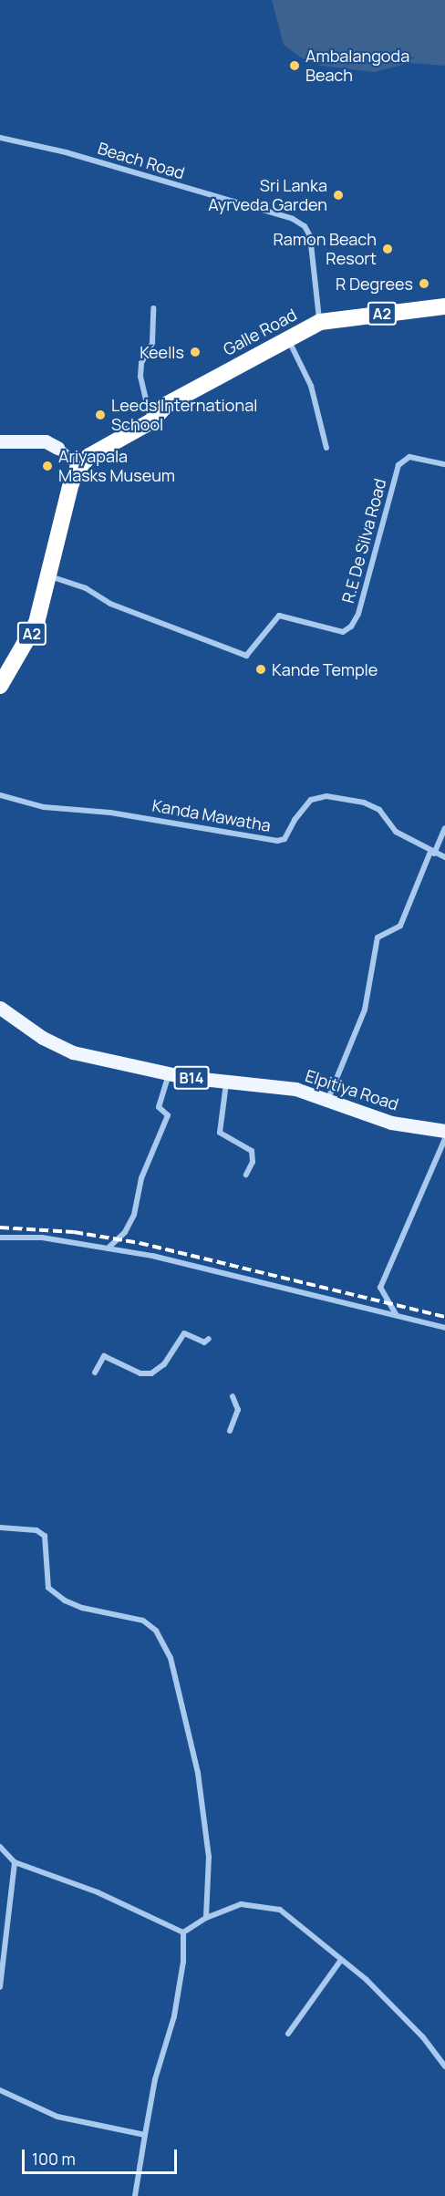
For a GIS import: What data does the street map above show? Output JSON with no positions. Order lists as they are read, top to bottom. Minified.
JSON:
{"streets":{"highway":["A2","Galle Road"],"main road":["B14","Elpitiya Road"],"street":["Beach Road","R.E De Silva Road","Kanda Mawatha"]},"crossings":[["Beach Road","Galle Road"],["Galle Road","R.E De Silva Road"]],"places":["Ambalangoda Beach","Sri Lanka Ayrveda Garden","Ramon Beach Resort","R Degrees","Keells","Leeds International School","Ariyapala Masks Museum","Kande Temple"],"scale_bar":"100 m"}
